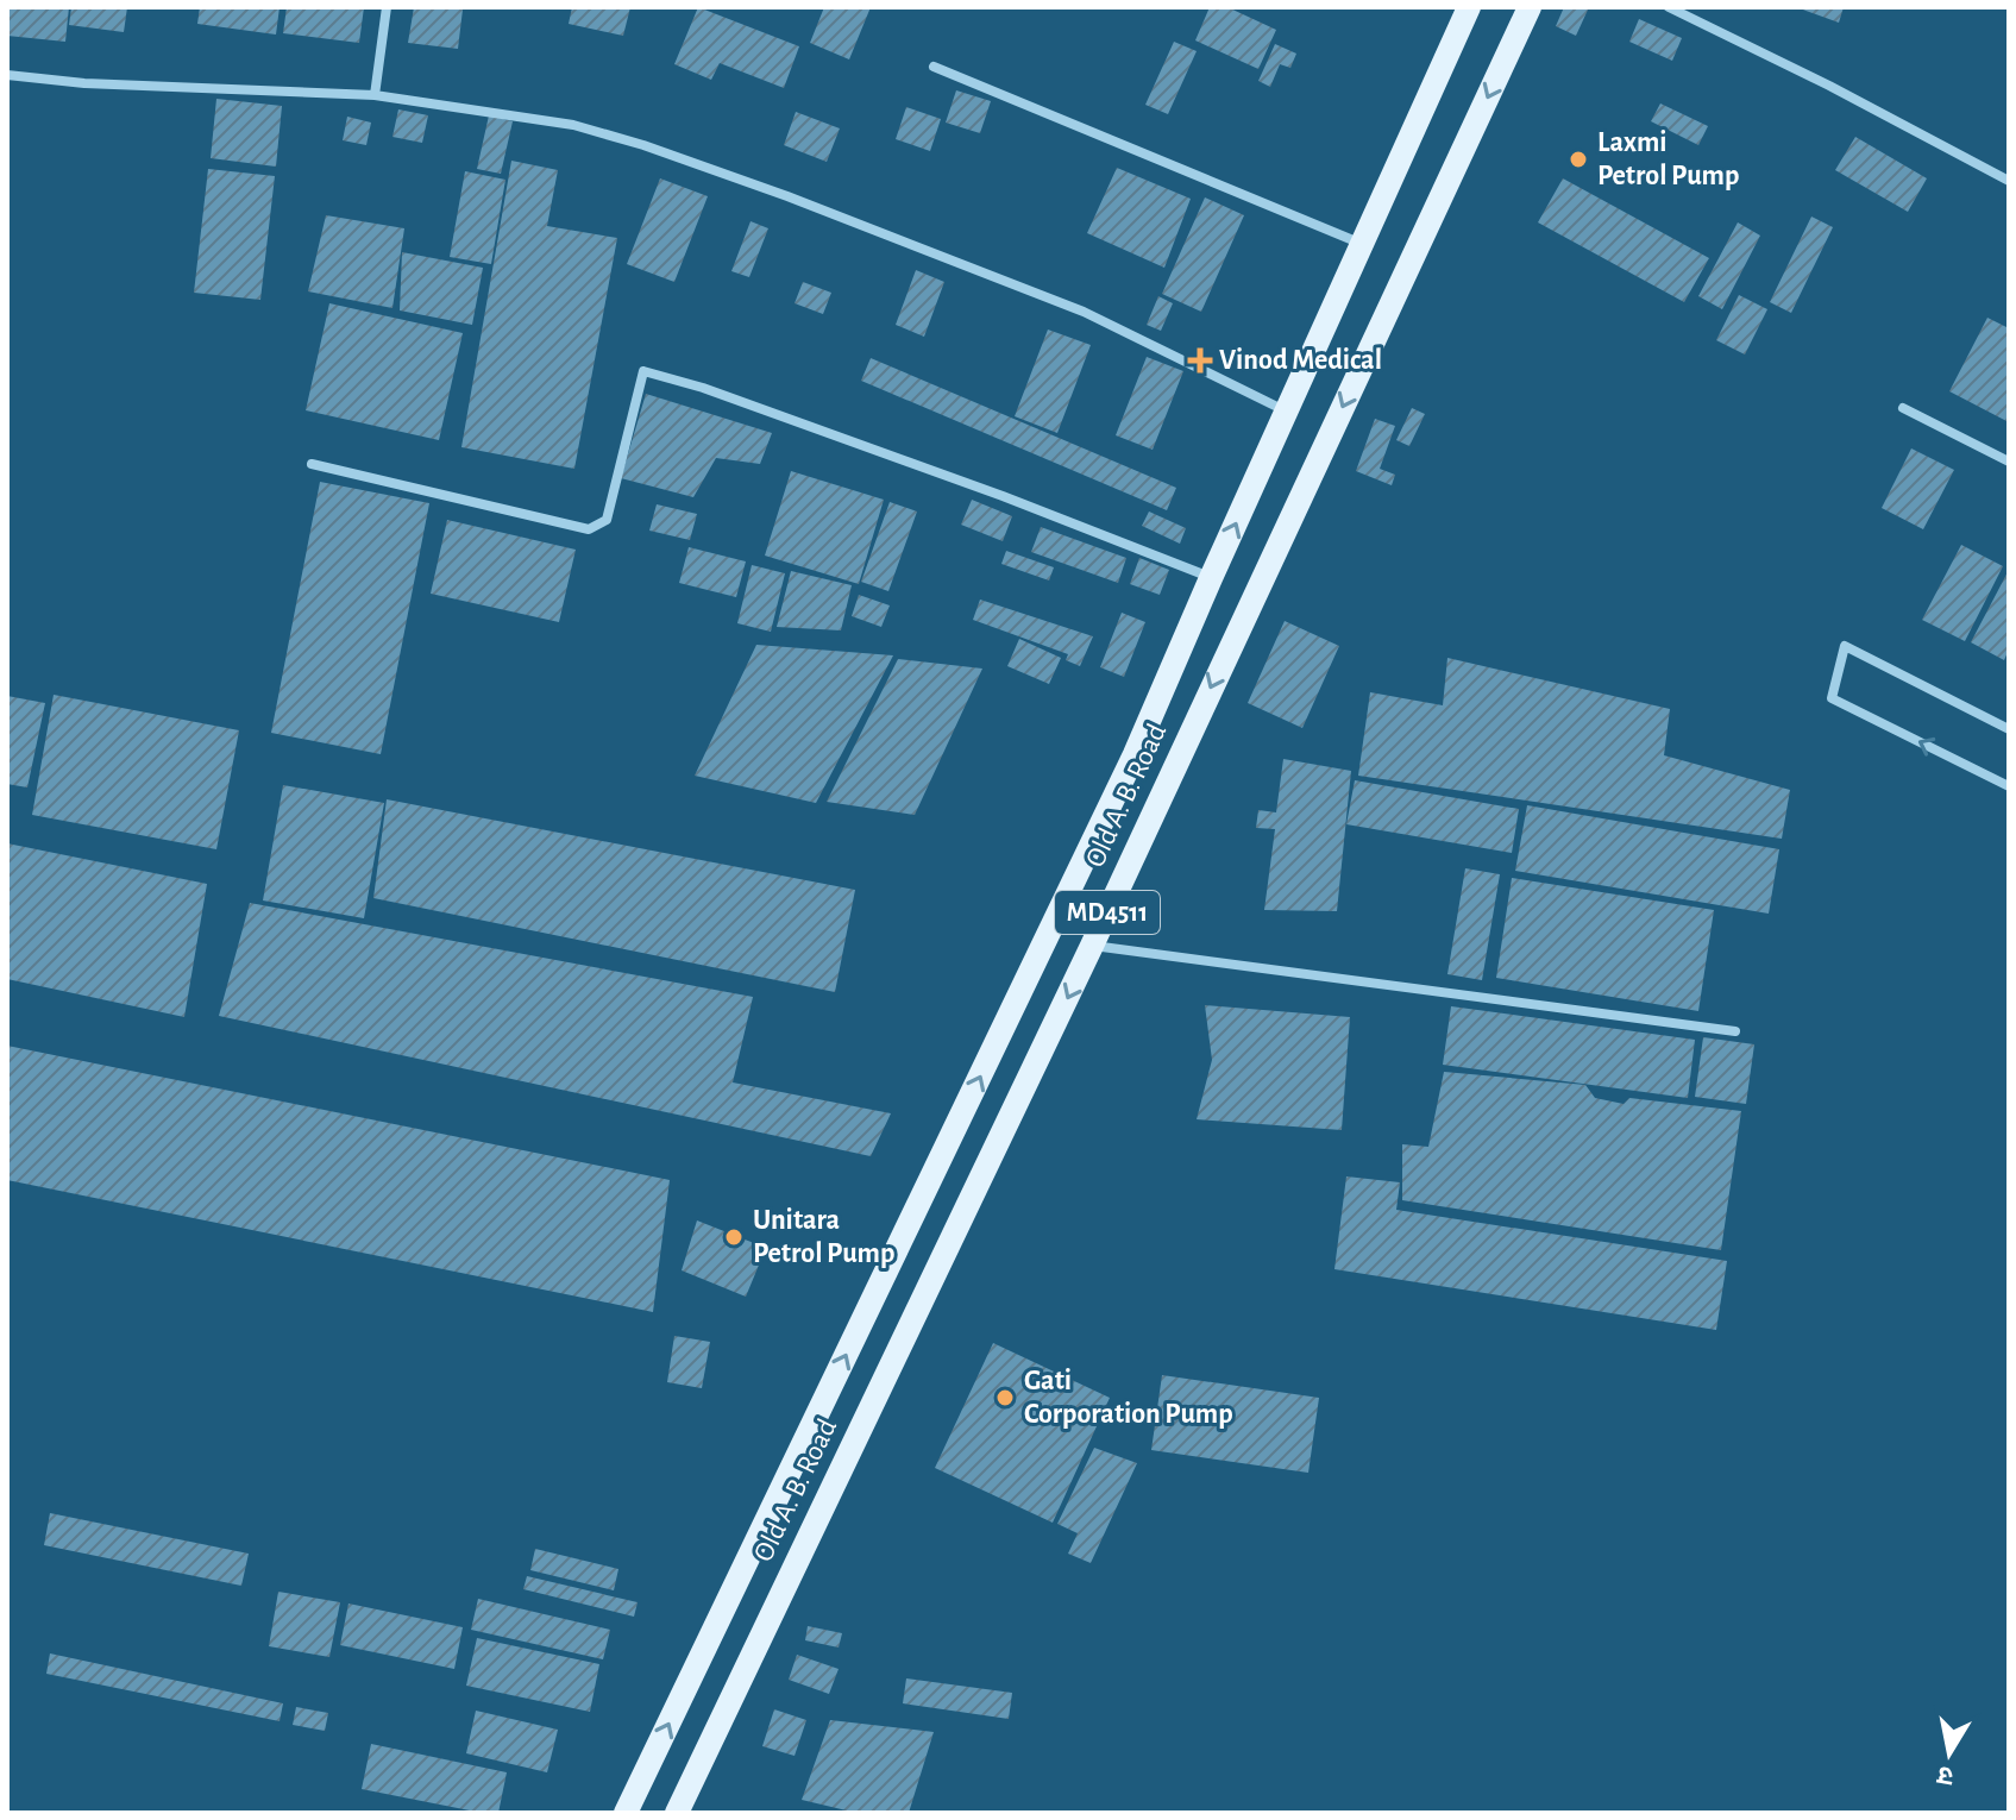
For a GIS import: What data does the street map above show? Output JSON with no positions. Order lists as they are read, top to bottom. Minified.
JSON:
{"streets":{"main road":["Old A. B. Road","MD4511"]},"places":{"other":["Laxmi Petrol Pump","Unitara Petrol Pump","Gati Corporation Pump"],"health":["Vinod Medical"]},"north":"bottom"}
